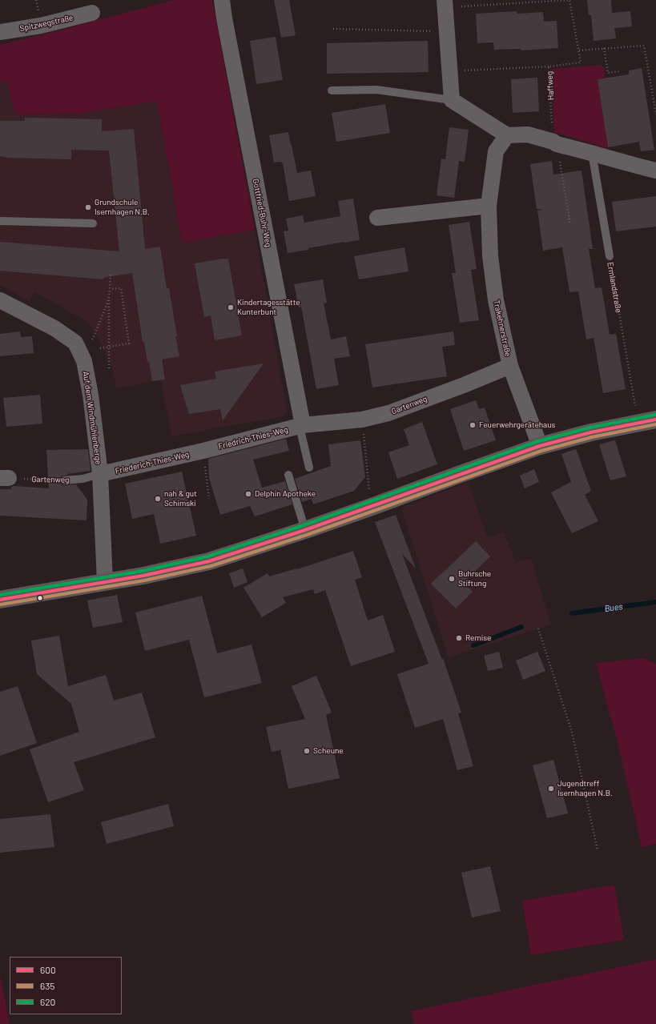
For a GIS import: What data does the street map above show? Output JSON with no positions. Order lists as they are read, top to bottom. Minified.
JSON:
{"streets":{"street":["Spitzwegstraße","Gottfried-Buhr-Weg","Trakehnerstraße","Gartenweg","Auf dem Windmühlenberge","Friedrich-Thies-Weg","Friederich-Thies-Weg"],"lane":["Ermlandstraße"],"path":["Haffweg"]},"crossings":[["Gottfried-Buhr-Weg","Gartenweg"],["Gottfried-Buhr-Weg","Friedrich-Thies-Weg"],["Trakehnerstraße","Gartenweg"],["Gartenweg","Auf dem Windmühlenberge"],["Gartenweg","Friedrich-Thies-Weg"],["Gartenweg","Friederich-Thies-Weg"],["Auf dem Windmühlenberge","Friederich-Thies-Weg"],["Friedrich-Thies-Weg","Friederich-Thies-Weg"]],"water":["Bues"],"places":["Grundschule Isernhagen N.B.","Kindertagesstätte Kunterbunt","Feuerwehrgerätehaus","Delphin Apotheke","nah & gut Schimski","Buhrsche Stiftung","Remise","Scheune","Jugendtreff Isernhagen N.B."],"lines":["transit line 620","transit line 600","transit line 635"],"legend":["600","635","620"]}
